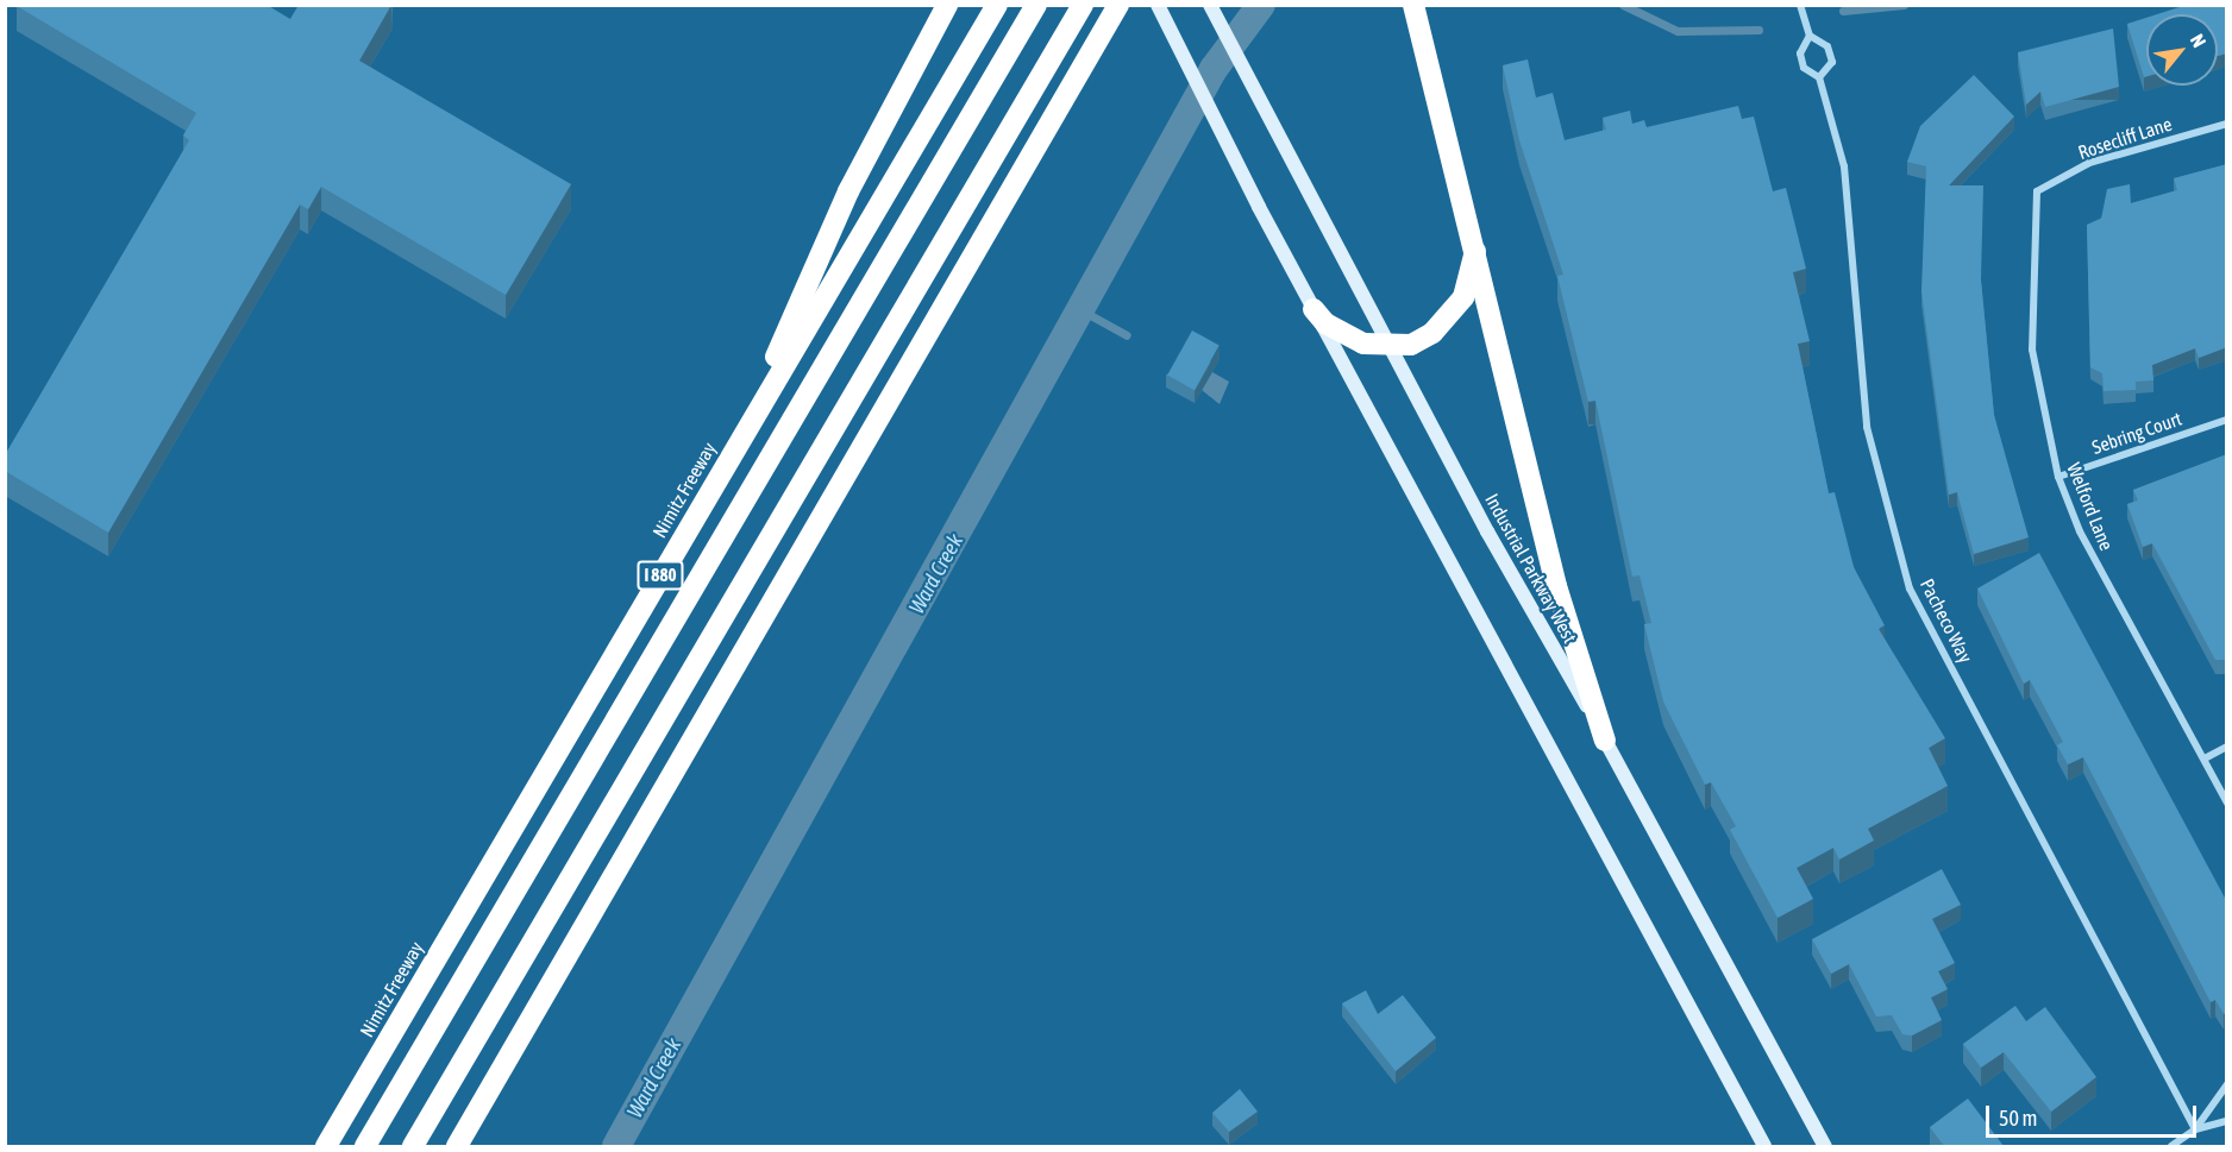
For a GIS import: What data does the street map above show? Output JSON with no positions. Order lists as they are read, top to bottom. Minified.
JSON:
{"streets":{"highway":["Nimitz Freeway","I 880"],"main road":["Industrial Parkway West"],"street":["Rosecliff Lane","Sebring Court","Welford Lane","Pacheco Way"]},"crossings":[["Rosecliff Lane","Welford Lane"],["Sebring Court","Welford Lane"]],"water":["Ward Creek"],"scale_bar":"50 m","north":"top right"}
